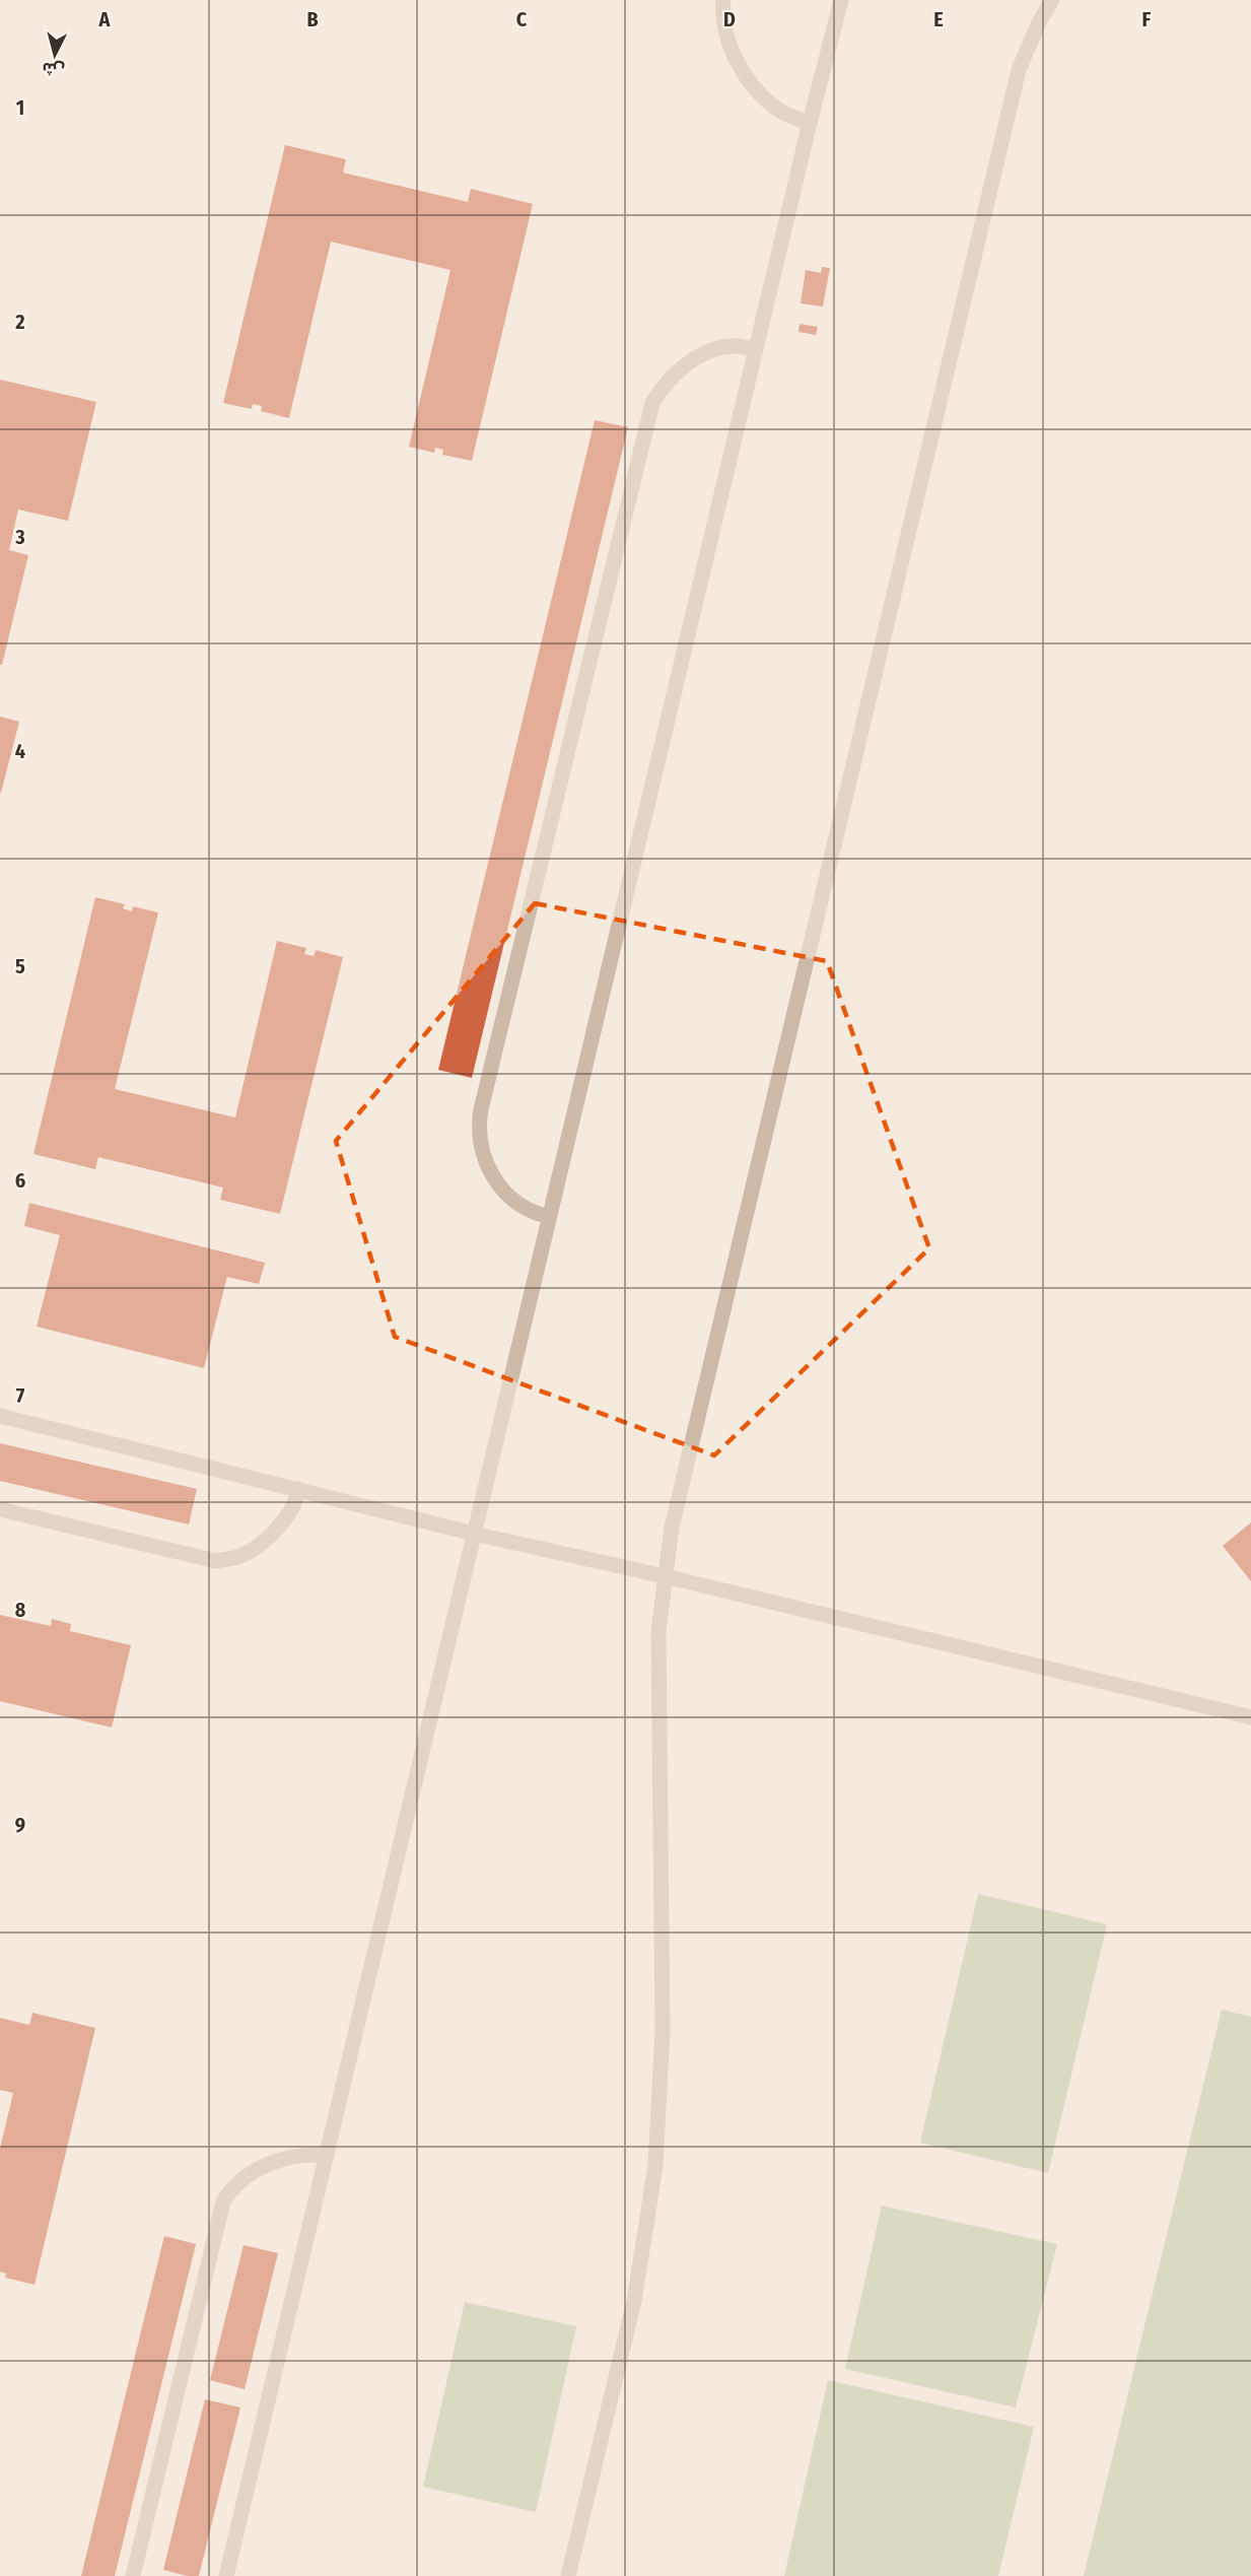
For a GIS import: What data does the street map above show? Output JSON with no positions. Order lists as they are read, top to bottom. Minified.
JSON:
{"north":"bottom","grid":{"columns":["A","B","C","D","E","F"],"rows":["1","2","3","4","5","6","7","8","9"]}}
